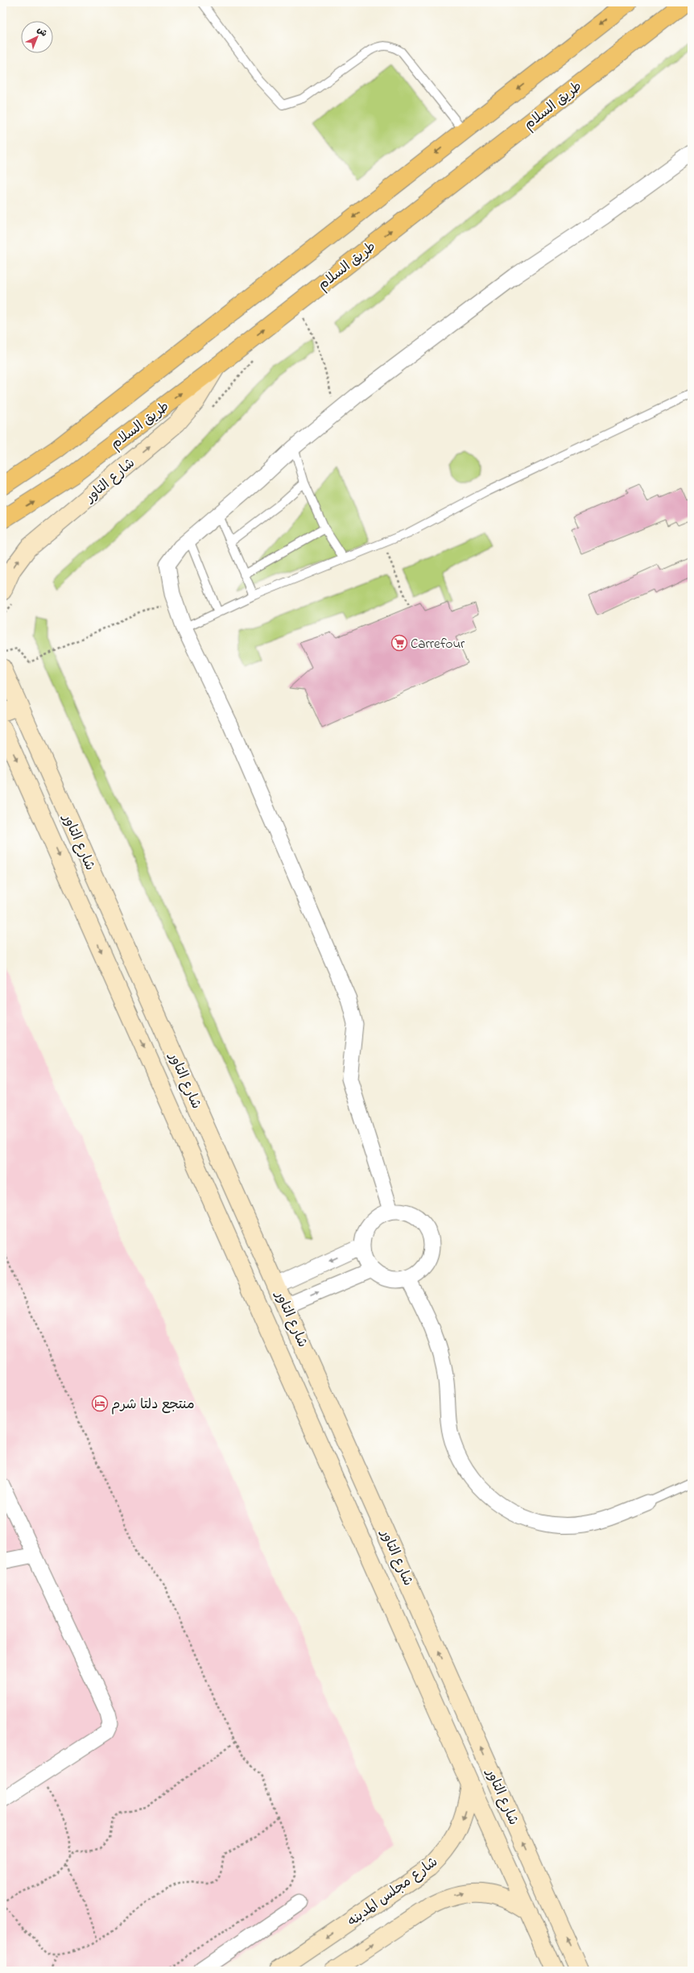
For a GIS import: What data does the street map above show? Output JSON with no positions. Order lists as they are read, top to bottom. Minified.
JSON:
{"streets":{"main road":["طريق السلام","شارع التاور","شارع مجلس المدينه"]},"crossings":[["طريق السلام","شارع التاور"],["شارع التاور","شارع مجلس المدينه"]],"one_way":["شارع مجلس المدينه"],"places":{"supermarket":["Carrefour"],"hotel":["منتجع دلتا شرم"]},"north":"top right"}
